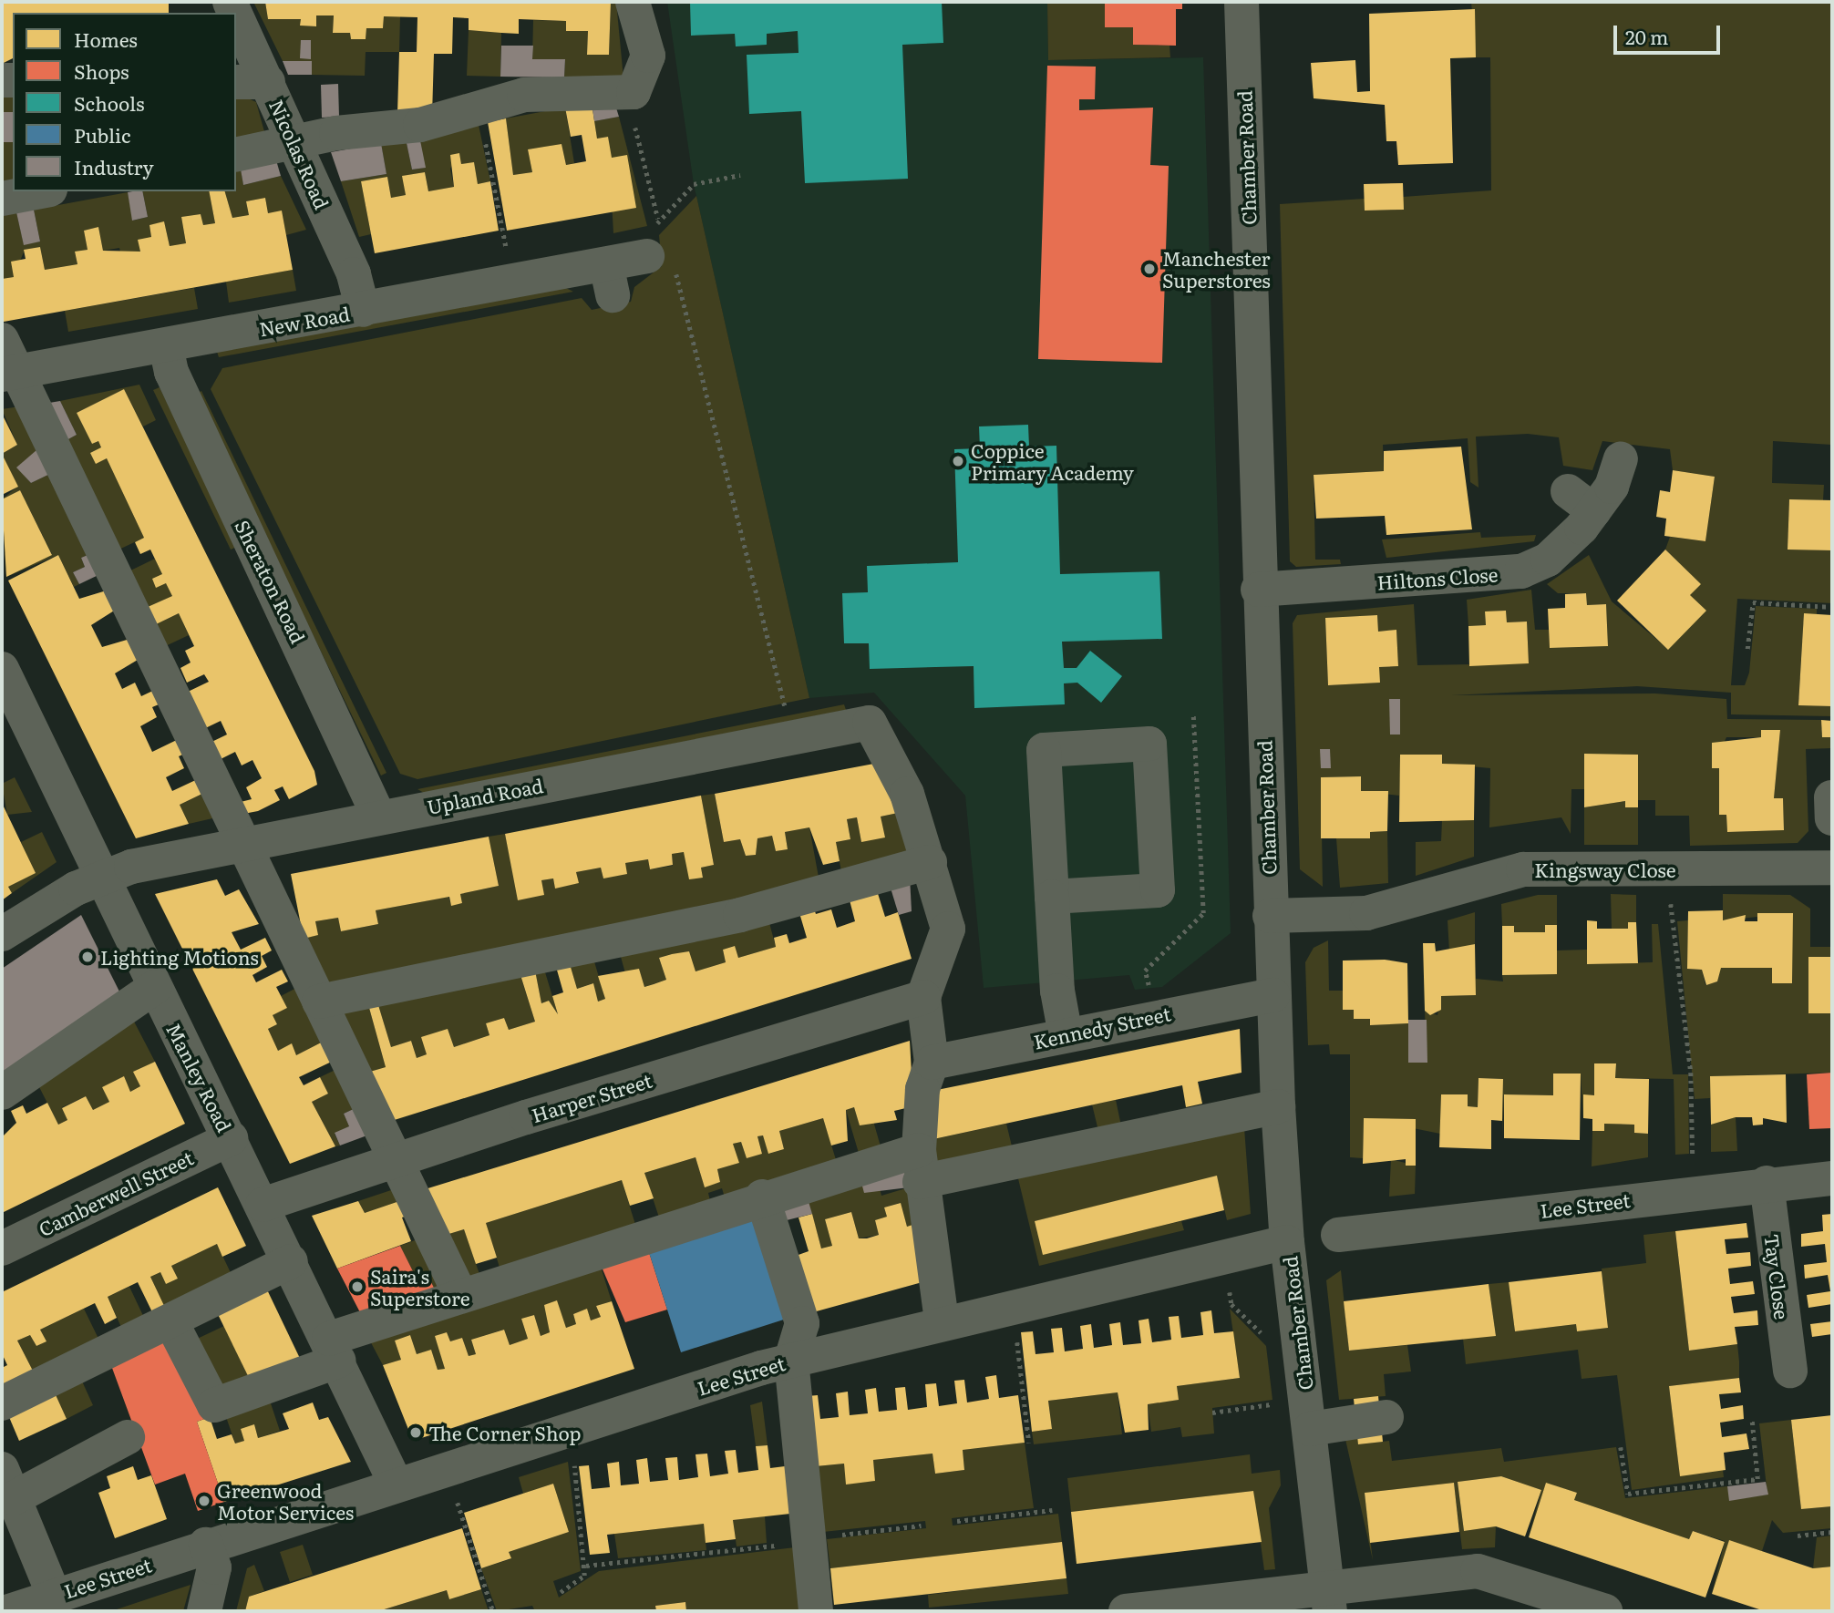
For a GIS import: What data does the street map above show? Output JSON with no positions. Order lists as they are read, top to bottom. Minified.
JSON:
{"streets":{"street":["Nicolas Road","Chamber Road","New Road","Hiltons Close","Sheraton Road","Upland Road","Kingsway Close","Kennedy Street","Manley Road","Harper Street","Camberwell Street","Lee Street","Tay Close"]},"crossings":[["Nicolas Road","New Road"],["Chamber Road","Hiltons Close"],["Chamber Road","Kingsway Close"],["Chamber Road","Kennedy Street"],["Chamber Road","Lee Street"],["New Road","Sheraton Road"],["Sheraton Road","Upland Road"],["Upland Road","Manley Road"],["Manley Road","Harper Street"],["Manley Road","Camberwell Street"],["Manley Road","Lee Street"],["Lee Street","Tay Close"]],"places":["Manchester Superstores","Coppice Primary Academy","Lighting Motions","Saira's Superstore","The Corner Shop","Greenwood Motor Services"],"legend":["Homes","Shops","Schools","Public","Industry"],"scale_bar":"20 m"}
